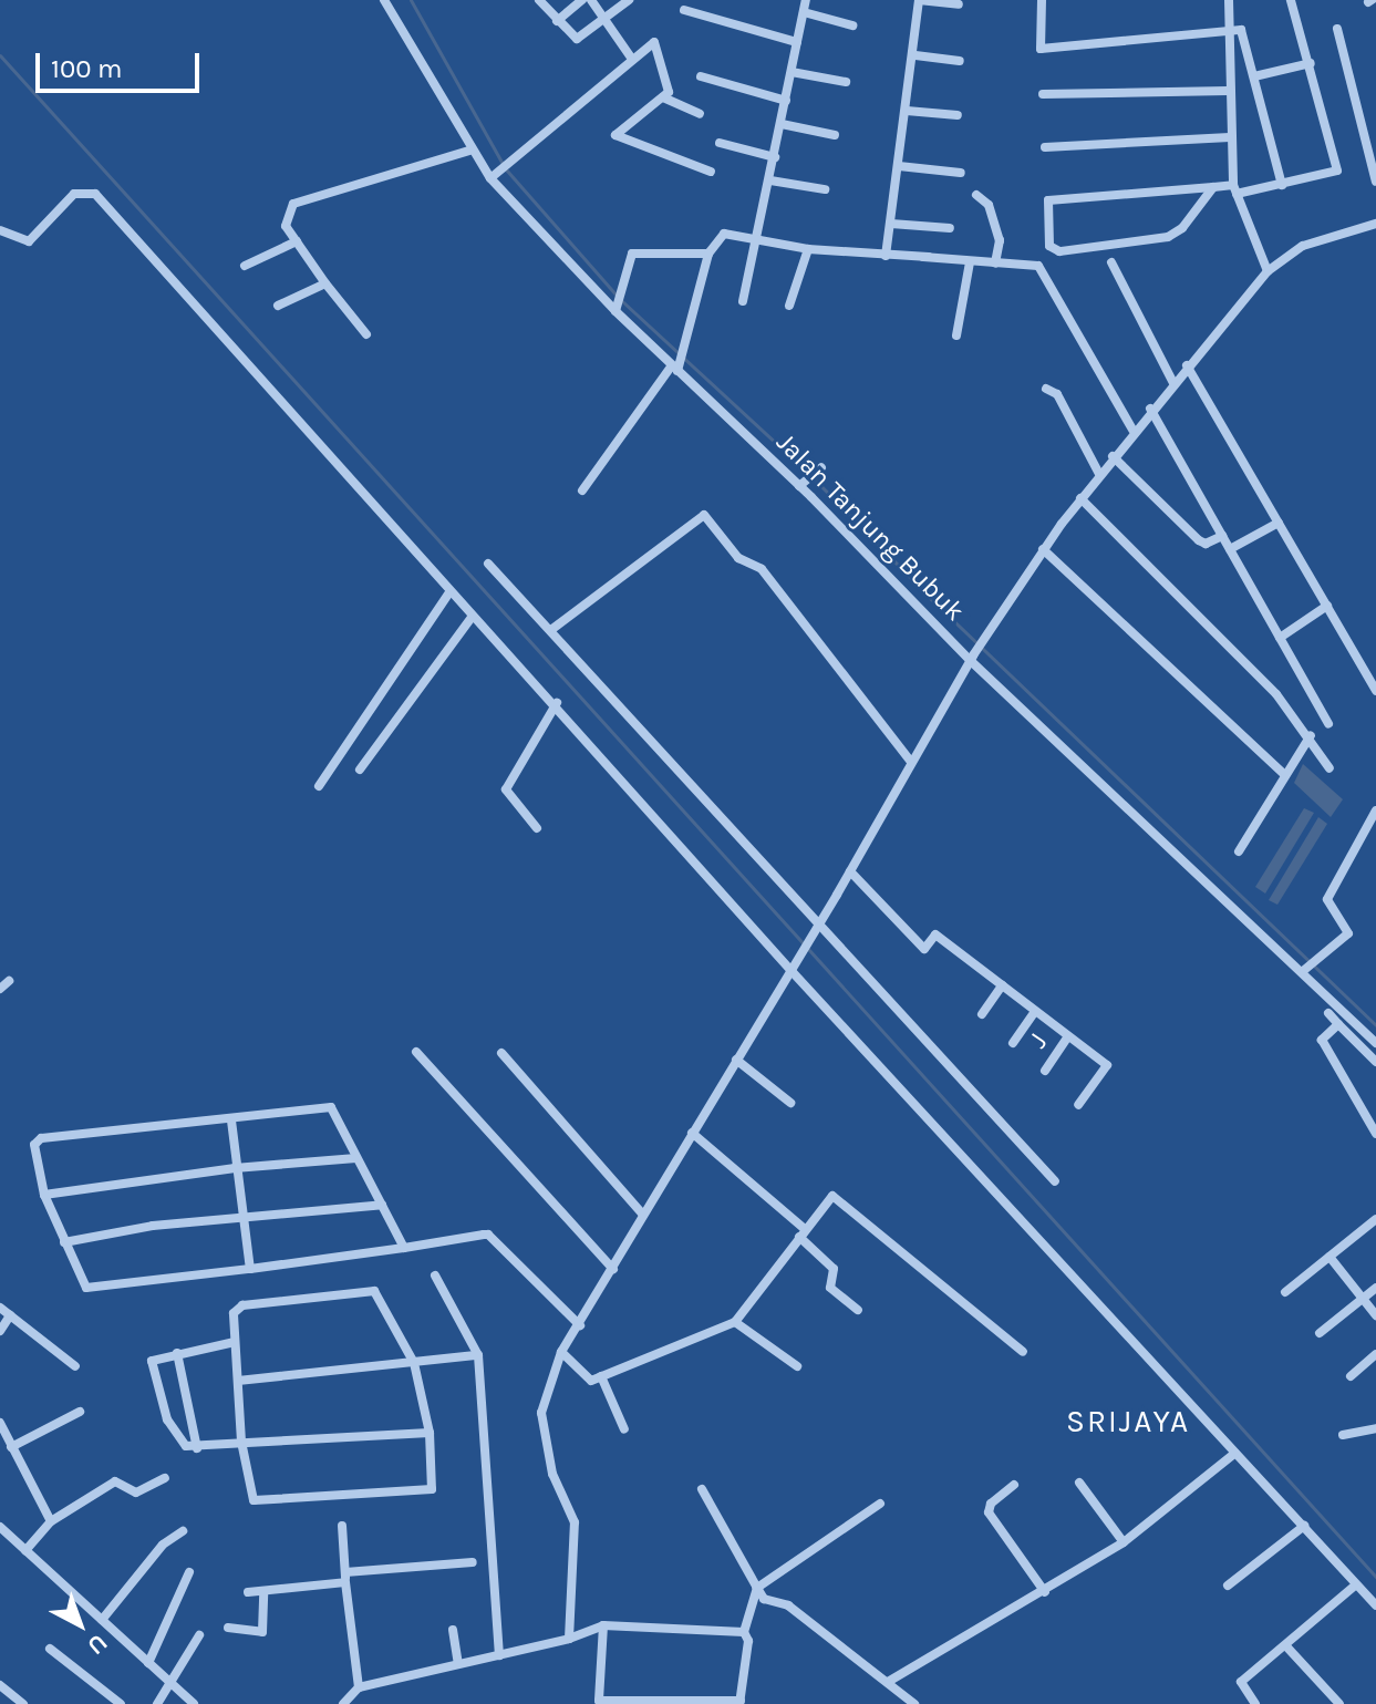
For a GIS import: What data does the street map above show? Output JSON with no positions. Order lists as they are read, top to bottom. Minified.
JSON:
{"streets":{"street":["Jalan Tanjung Bubuk","J"]},"districts":["SRIJAYA"],"scale_bar":"100 m","north":"bottom right"}
